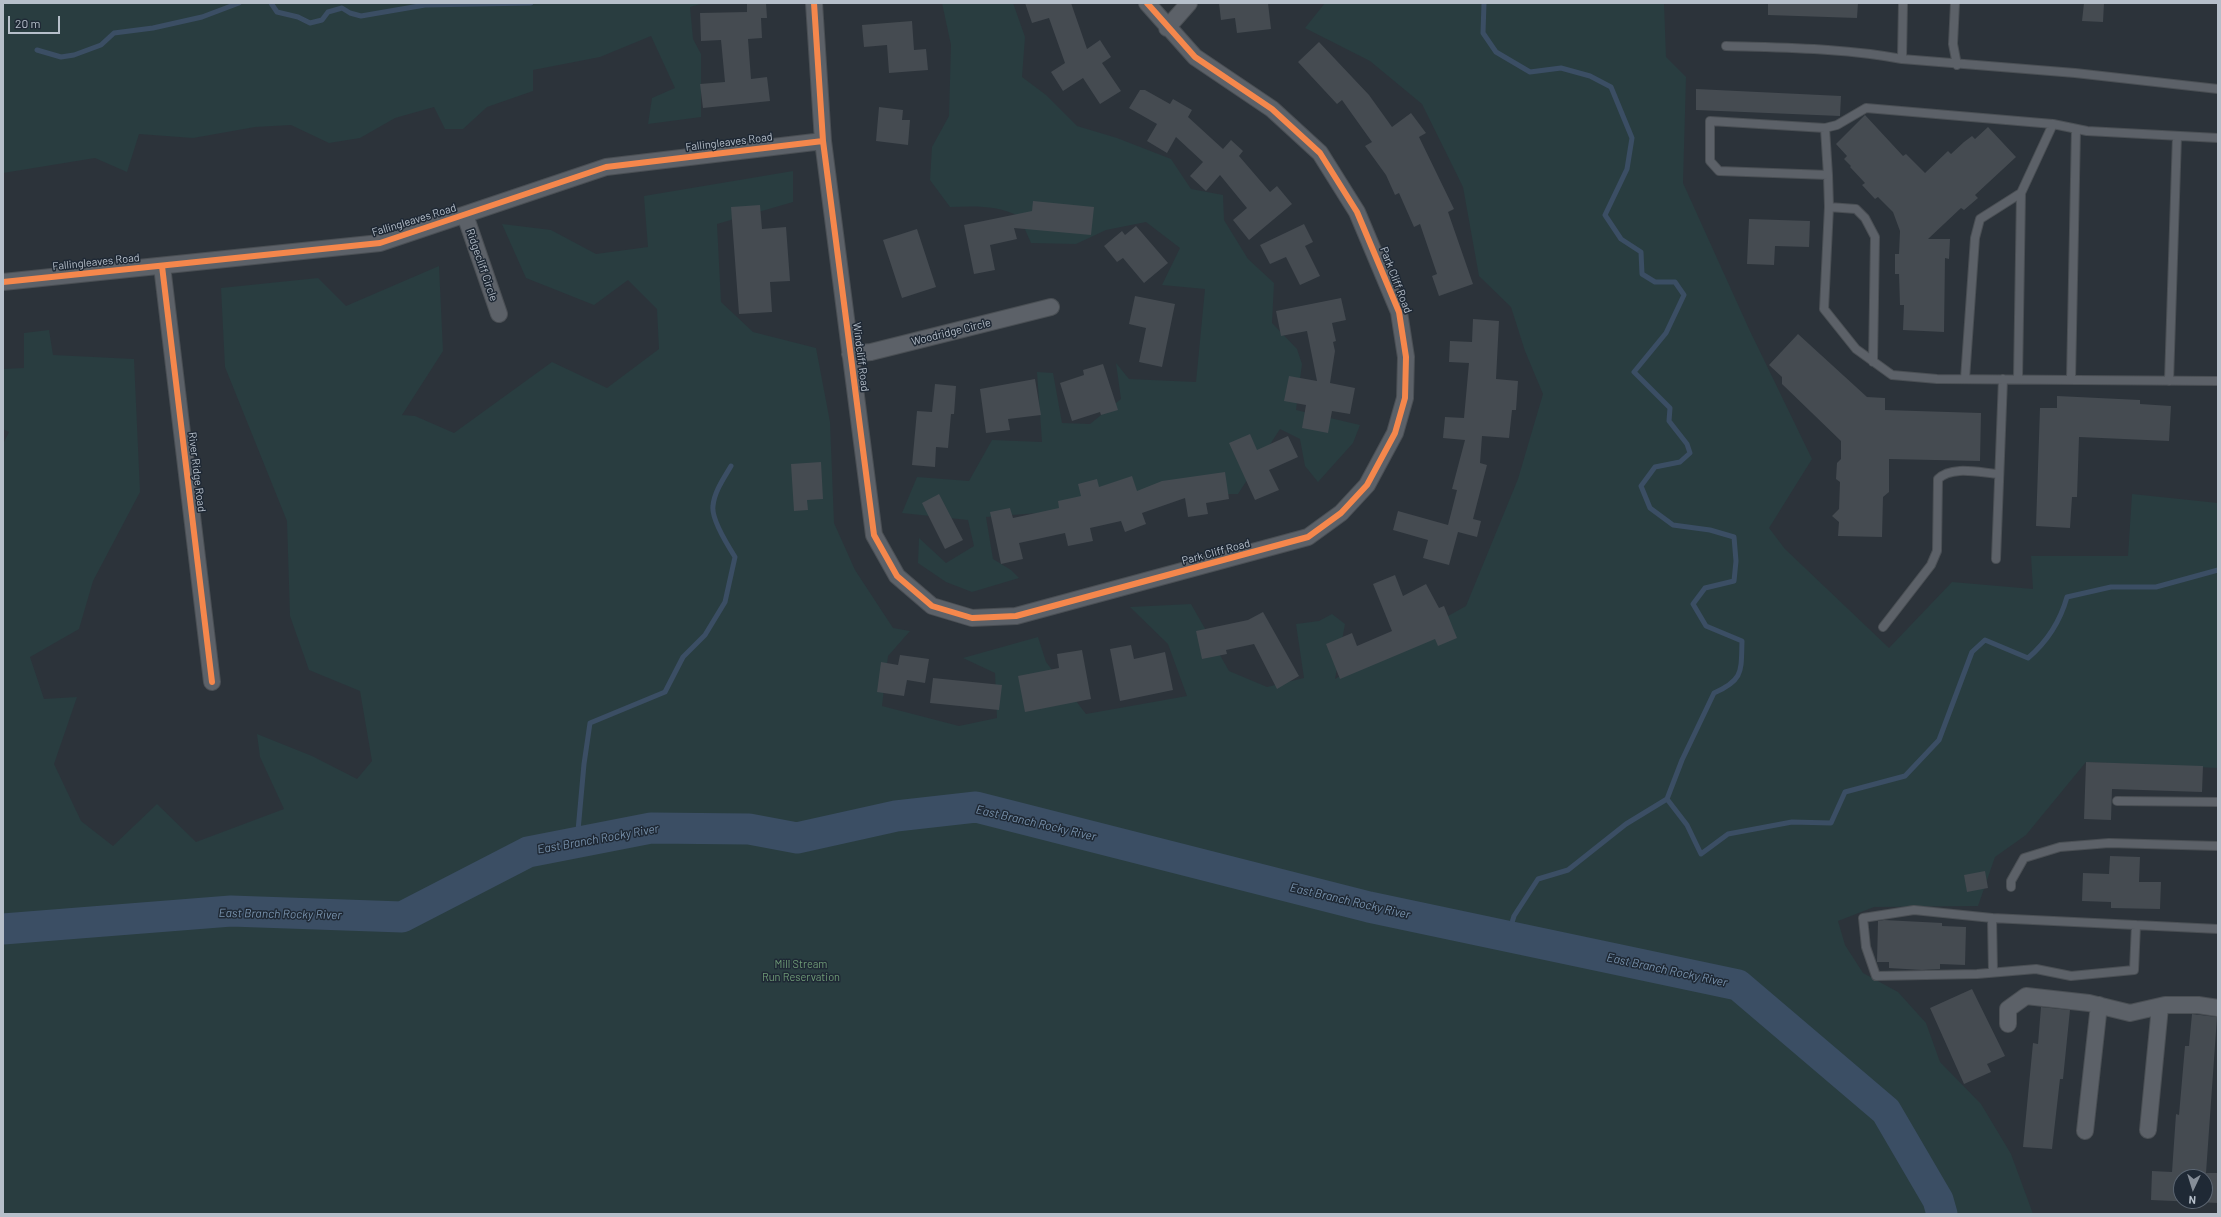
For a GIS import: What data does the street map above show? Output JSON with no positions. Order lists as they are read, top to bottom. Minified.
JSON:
{"streets":{"street":["Fallingleaves Road","Ridgecliff Circle","Park Cliff Road","Woodridge Circle","Windcliff Road","River Ridge Road"]},"crossings":[["Fallingleaves Road","Ridgecliff Circle"],["Fallingleaves Road","Windcliff Road"],["Fallingleaves Road","River Ridge Road"],["Park Cliff Road","Windcliff Road"],["Woodridge Circle","Windcliff Road"]],"water":["East Branch Rocky River"],"parks":["Mill Stream Run Reservation"],"scale_bar":"20 m","north":"bottom"}
